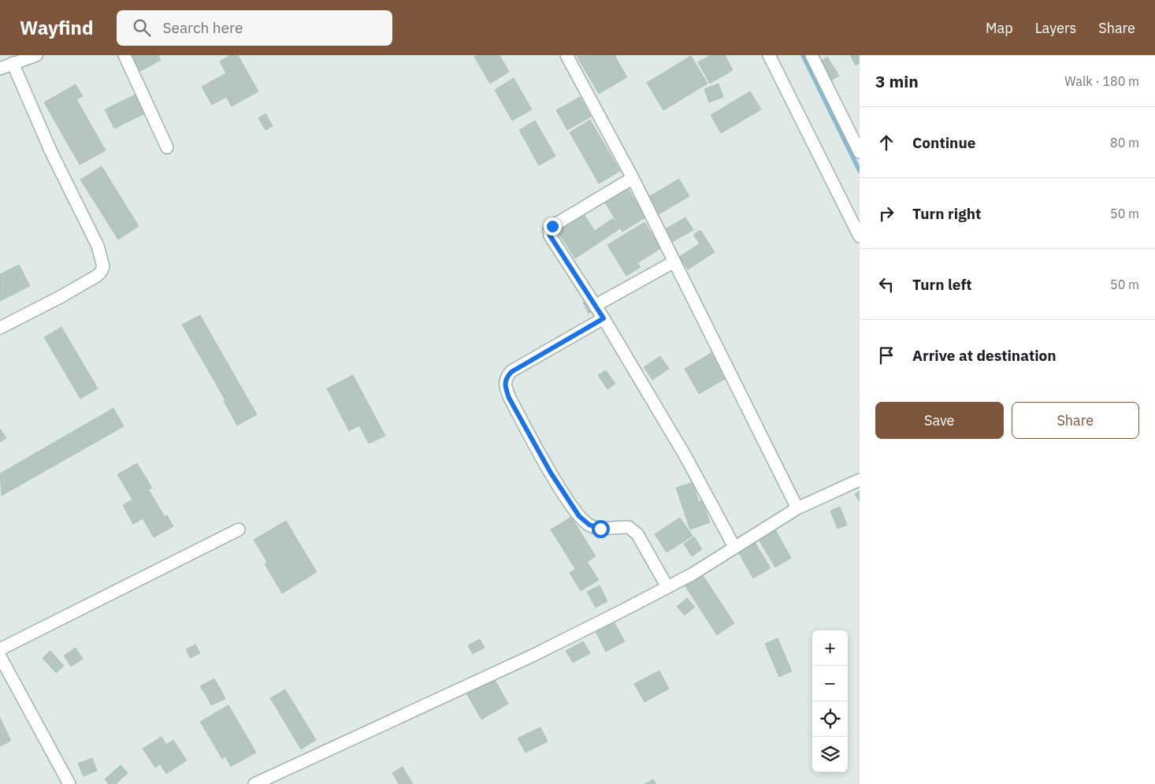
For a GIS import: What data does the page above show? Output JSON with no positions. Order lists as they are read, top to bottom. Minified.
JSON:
{"page":{"header":"Wayfind","search":"Search here","nav":["Map","Layers","Share"],"heading":["3 min","Walk · 180 m"],"list":[["Continue","80 m"],["Turn right","50 m"],["Turn left","50 m"],"Arrive at destination"],"buttons":["Save","Share"],"map_buttons":["+","−"]}}
